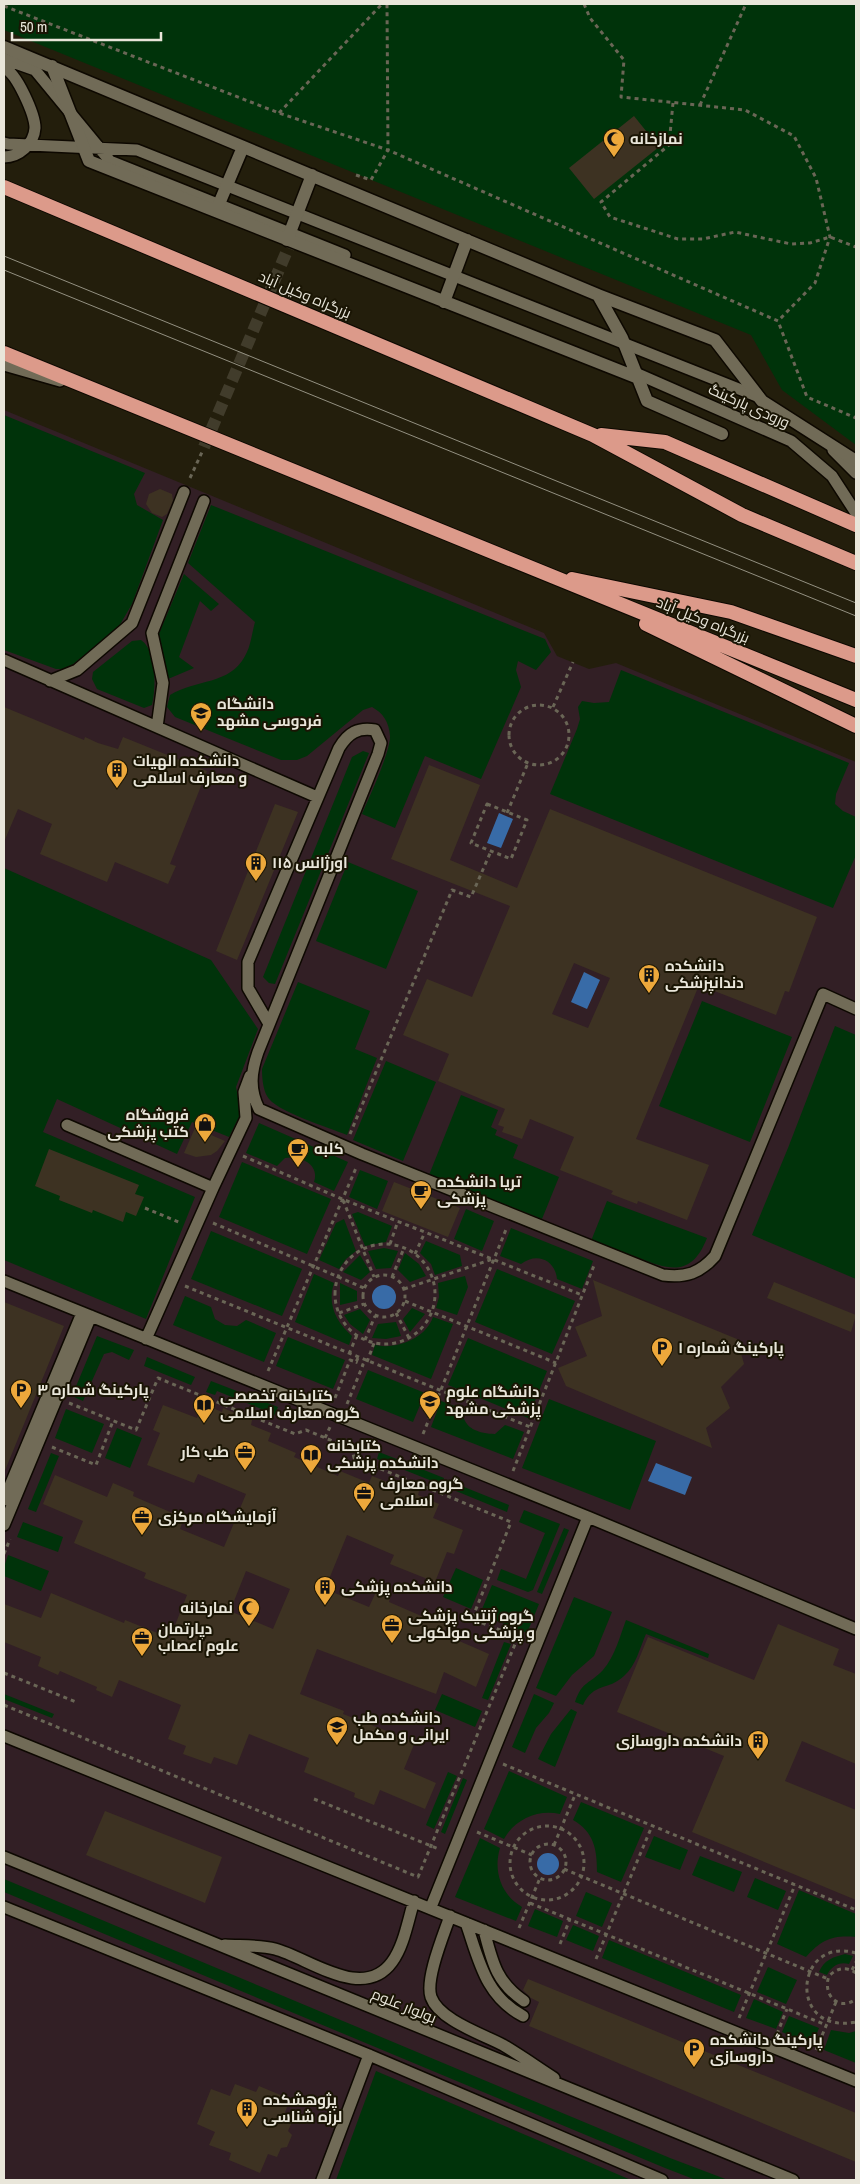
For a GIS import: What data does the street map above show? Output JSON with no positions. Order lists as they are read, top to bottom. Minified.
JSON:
{"streets":{"highway":["بزرگراه وکیل آباد"],"lane":["ورودی پارکینگ","بولوار علوم"]},"places":{"mosque":["نمازخانه","نمارخانه"],"school or university":["دانشگاه فردوسی مشهد","دانشگاه علوم پزشکی مشهد","دانشکده طب ایرانی و مکمل"],"building":["دانشکده الهیات و معارف اسلامی","اورژانس ۱۱۵","دانشکده دندانپزشکی","دانشکده پزشکی","دانشکده داروسازی","پژوهشکده لرزه شناسی"],"shop":["فروشگاه کتب پزشکی"],"cafe":["کلبه","تریا دانشکده پزشکی"],"parking":["پارکینگ شماره ۱","پارکینگ شماره ۳","پارکینگ دانشکده داروسازی"],"library":["کتابخانه تخصصی گروه معارف اسلامی","کتابخانه دانشکده پزشکی"],"office":["طب کار","گروه معارف اسلامی","آزمایشگاه مرکزی","گروه ژنتیک پزشکی و پزشکی مولکولی","دپارتمان علوم اعصاب"]},"scale_bar":"50 m"}
